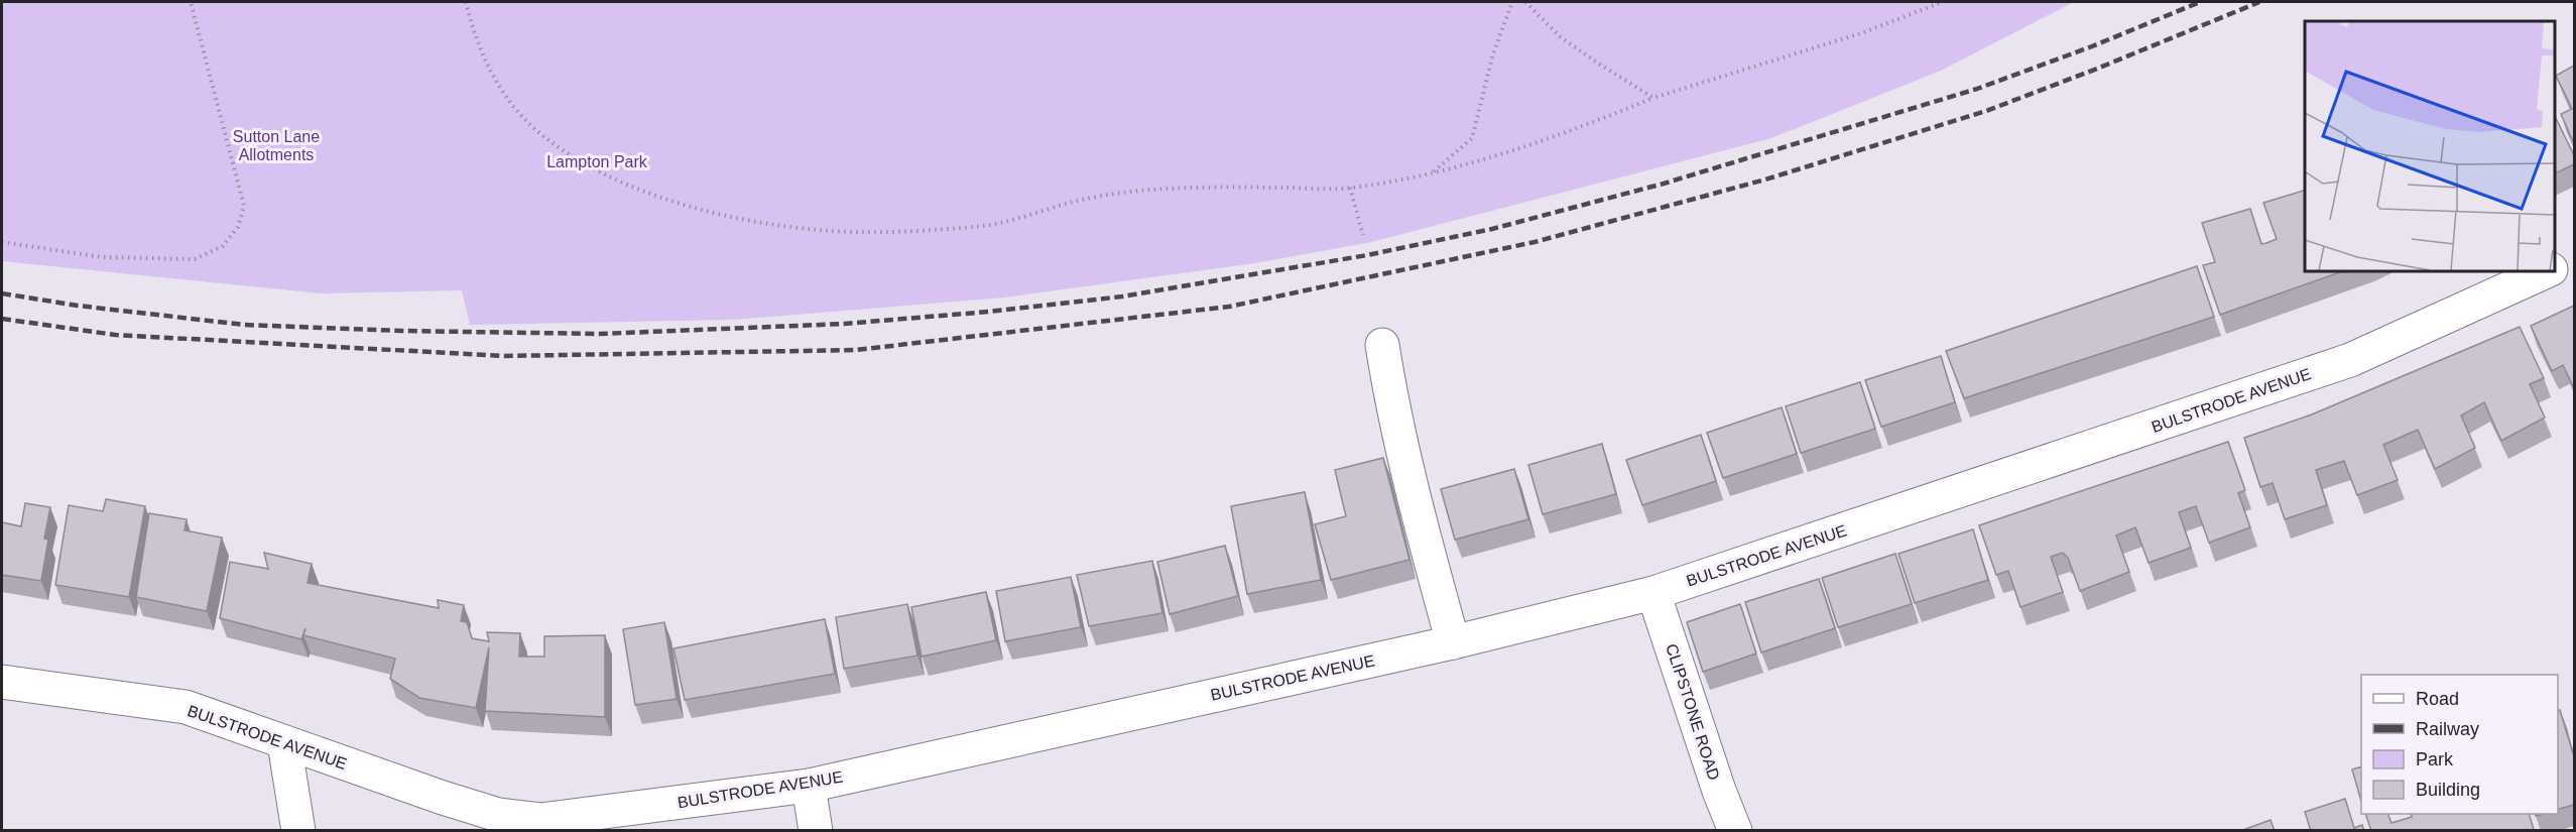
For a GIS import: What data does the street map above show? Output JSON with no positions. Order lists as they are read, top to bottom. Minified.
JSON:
{"streets":{"street":["BULSTRODE AVENUE","CLIPSTONE ROAD"]},"crossings":[["BULSTRODE AVENUE","CLIPSTONE ROAD"]],"parks":["Sutton Lane Allotments","Lampton Park"],"legend":["Road","Railway","Park","Building"]}
